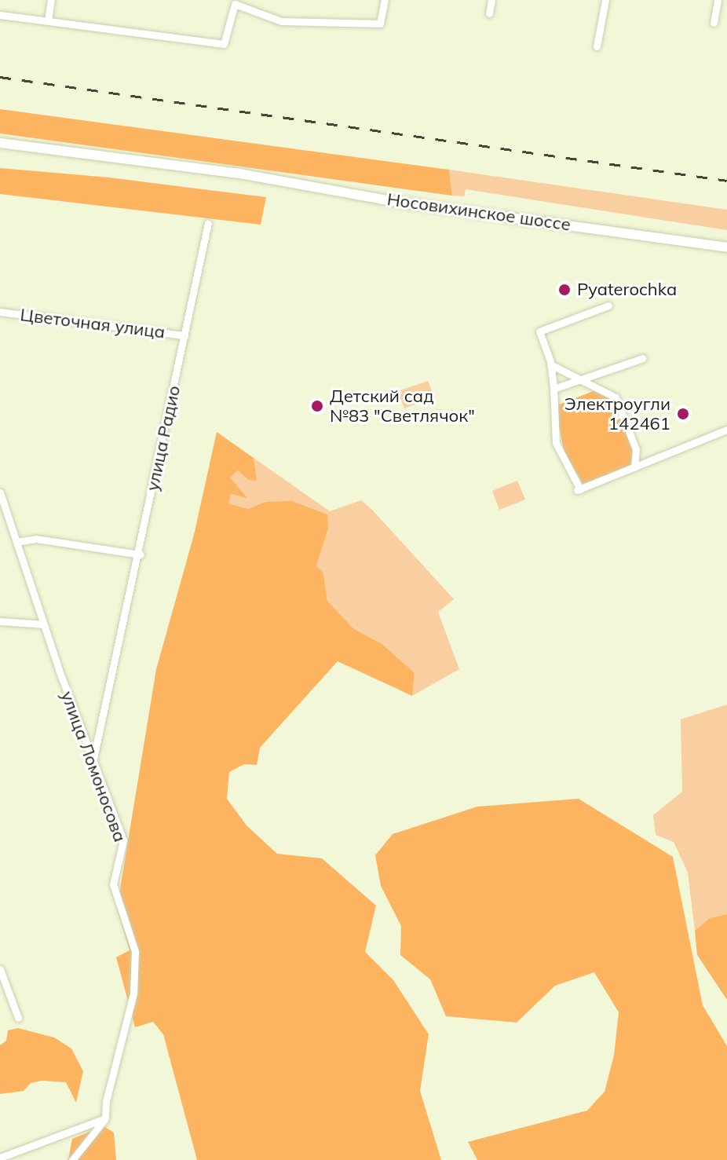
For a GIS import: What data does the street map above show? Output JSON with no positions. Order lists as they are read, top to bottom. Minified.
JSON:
{"streets":{"main road":["Носовихинское шоссе"],"street":["Цветочная улица","улица Радио","улица Ломоносова"]},"crossings":[["Цветочная улица","улица Радио"],["улица Радио","улица Ломоносова"]],"places":["Pyaterochka","Детский сад №83 \"Светлячок\"","Электроугли 142461"]}
